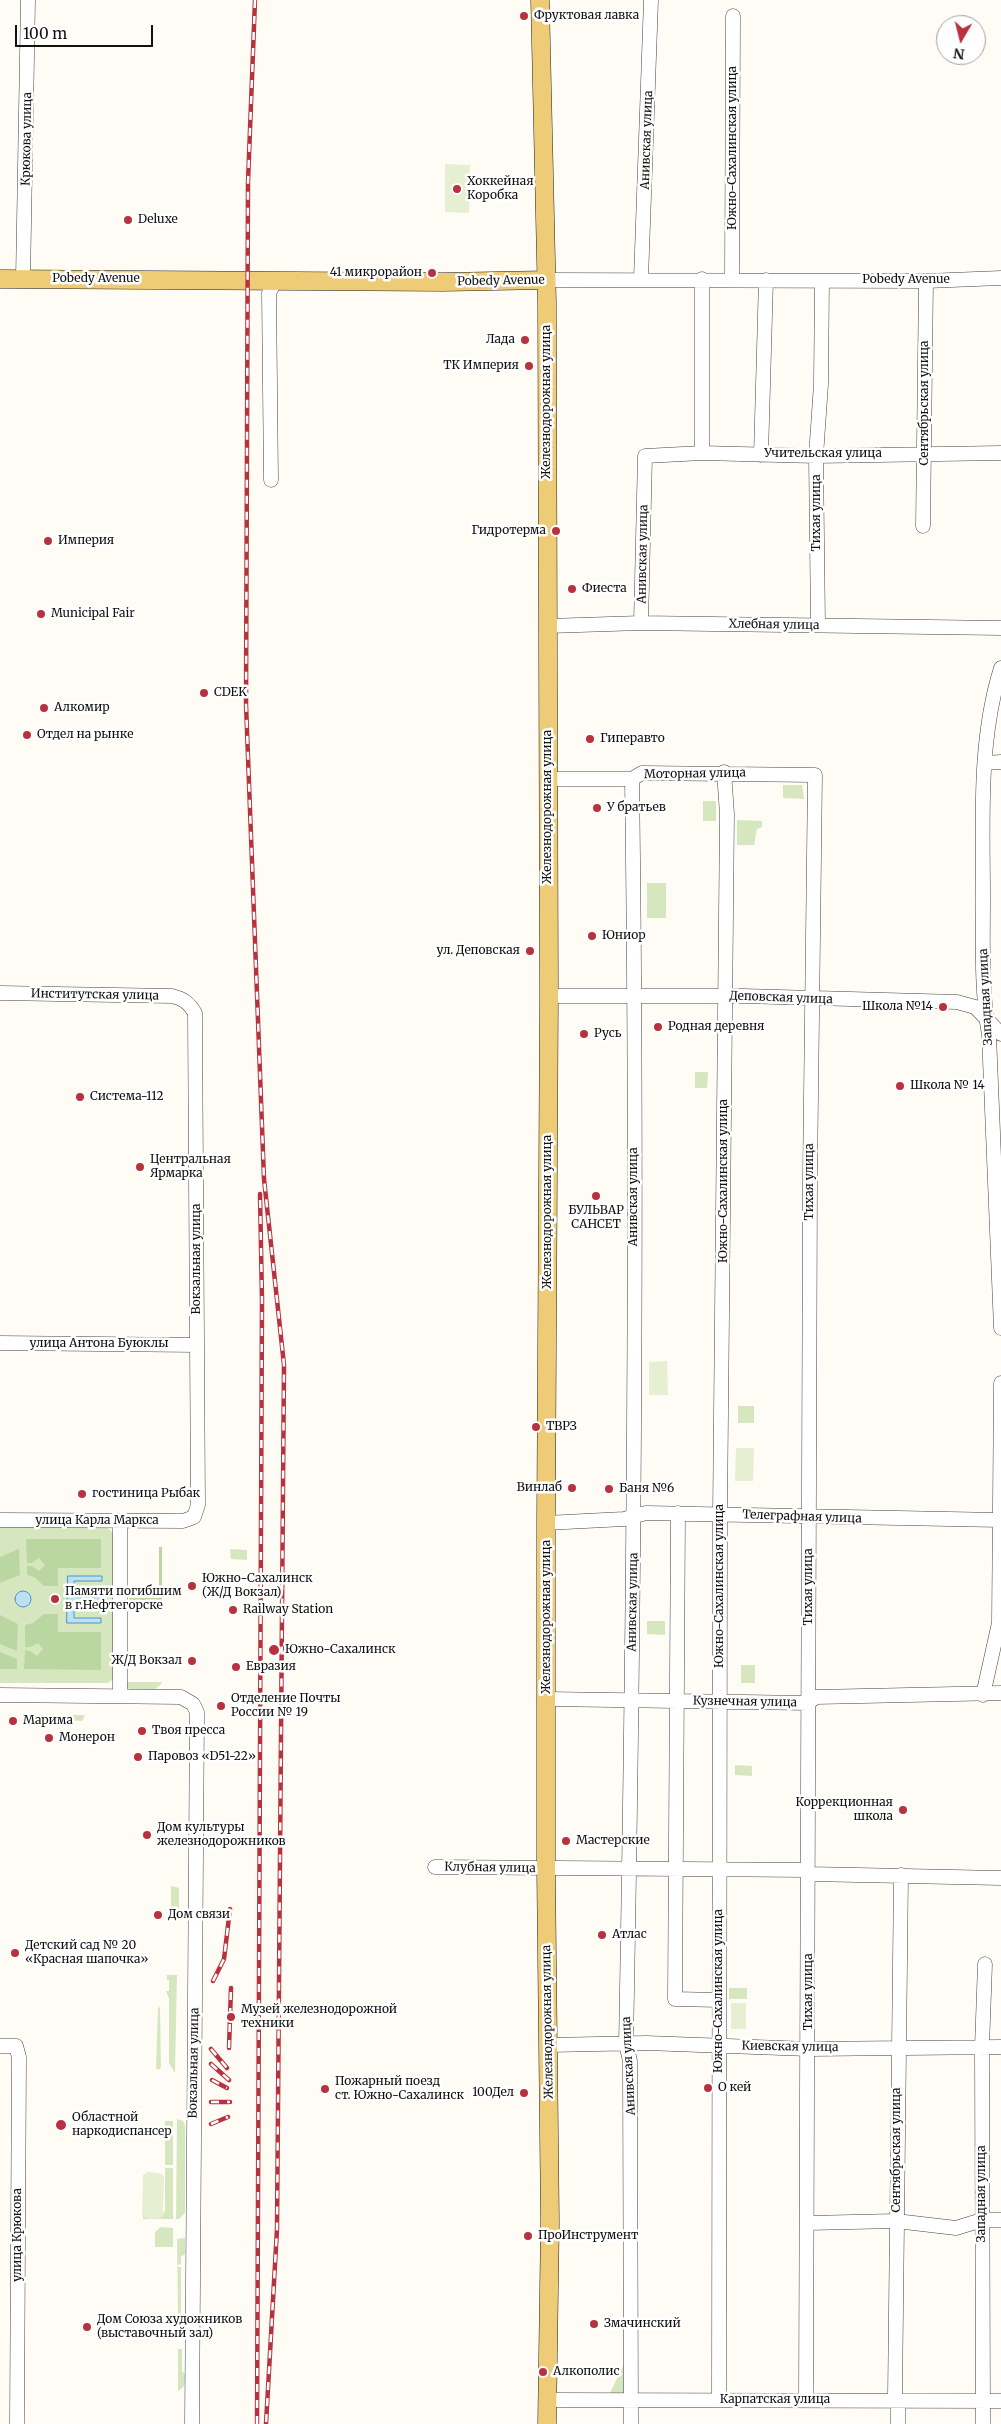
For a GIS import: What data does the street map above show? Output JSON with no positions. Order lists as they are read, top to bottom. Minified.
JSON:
{"streets":{"main road":["Pobedy Avenue","Железнодорожная улица"],"street":["Крюкова улица","Анивская улица","Южно-Сахалинская улица","Сентябрьская улица","Учительская улица","Тихая улица","Хлебная улица","Моторная улица","Институтская улица","Западная улица","Деповская улица","Вокзальная улица","улица Антона Буюклы","Телеграфная улица","улица Карла Маркса","Кузнечная улица","Клубная улица","Киевская улица","улица Крюкова","Карпатская улица"]},"crossings":[["Крюкова улица","Pobedy Avenue"],["Анивская улица","Pobedy Avenue"],["Анивская улица","Учительская улица"],["Анивская улица","Хлебная улица"],["Анивская улица","Моторная улица"],["Анивская улица","Деповская улица"],["Анивская улица","Телеграфная улица"],["Анивская улица","Кузнечная улица"],["Анивская улица","Клубная улица"],["Анивская улица","Киевская улица"],["Анивская улица","Карпатская улица"],["Южно-Сахалинская улица","Pobedy Avenue"],["Южно-Сахалинская улица","Моторная улица"],["Южно-Сахалинская улица","Деповская улица"],["Южно-Сахалинская улица","Телеграфная улица"],["Южно-Сахалинская улица","Кузнечная улица"],["Южно-Сахалинская улица","Клубная улица"],["Южно-Сахалинская улица","Киевская улица"],["Южно-Сахалинская улица","Карпатская улица"],["Pobedy Avenue","Железнодорожная улица"],["Pobedy Avenue","Сентябрьская улица"],["Pobedy Avenue","Тихая улица"],["Железнодорожная улица","Хлебная улица"],["Железнодорожная улица","Моторная улица"],["Железнодорожная улица","Деповская улица"],["Железнодорожная улица","Телеграфная улица"],["Железнодорожная улица","Кузнечная улица"],["Железнодорожная улица","Клубная улица"],["Железнодорожная улица","Киевская улица"],["Железнодорожная улица","Карпатская улица"],["Сентябрьская улица","Учительская улица"],["Сентябрьская улица","Клубная улица"],["Сентябрьская улица","Киевская улица"],["Сентябрьская улица","Карпатская улица"],["Учительская улица","Тихая улица"],["Тихая улица","Хлебная улица"],["Тихая улица","Моторная улица"],["Тихая улица","Деповская улица"],["Тихая улица","Телеграфная улица"],["Тихая улица","Кузнечная улица"],["Тихая улица","Клубная улица"],["Тихая улица","Киевская улица"],["Тихая улица","Карпатская улица"],["Институтская улица","Вокзальная улица"],["Западная улица","Деповская улица"],["Западная улица","Киевская улица"],["Западная улица","Карпатская улица"],["Вокзальная улица","улица Антона Буюклы"],["Вокзальная улица","улица Карла Маркса"]],"places":["Фруктовая лавка","Хоккейная Коробка","Deluxe","41 микрорайон","Лада","ТК Империя","Гидротерма","Империя","Фиеста","Municipal Fair","CDEK","Алкомир","Отдел на рынке","Гиперавто","У братьев","Юниор","ул. Деповская","Школа №14","Родная деревня","Русь","Школа № 14","Система-112","Центральная Ярмарка","БУЛЬВАР САНСЕТ","ТВРЗ","Винлаб","Баня №6","гостиница Рыбак","Южно-Сахалинск (Ж/Д Вокзал)","Памяти погибшим в г.Нефтегорске","Railway Station","Южно-Сахалинск","Ж/Д Вокзал","Евразия","Отделение Почты России № 19","Марима","Твоя пресса","Монерон","Паровоз «D51-22»","Коррекционная школа","Дом культуры железнодорожников","Мастерские","Дом связи","Атлас","Детский сад № 20 «Красная шапочка»","Музей железнодорожной техники","О кей","Пожарный поезд ст. Южно-Сахалинск","100Дел","Областной наркодиспансер","ПроИнструмент","Змачинский","Дом Союза художников (выставочный зал)","Алкополис"],"scale_bar":"100 m","north":"bottom"}
